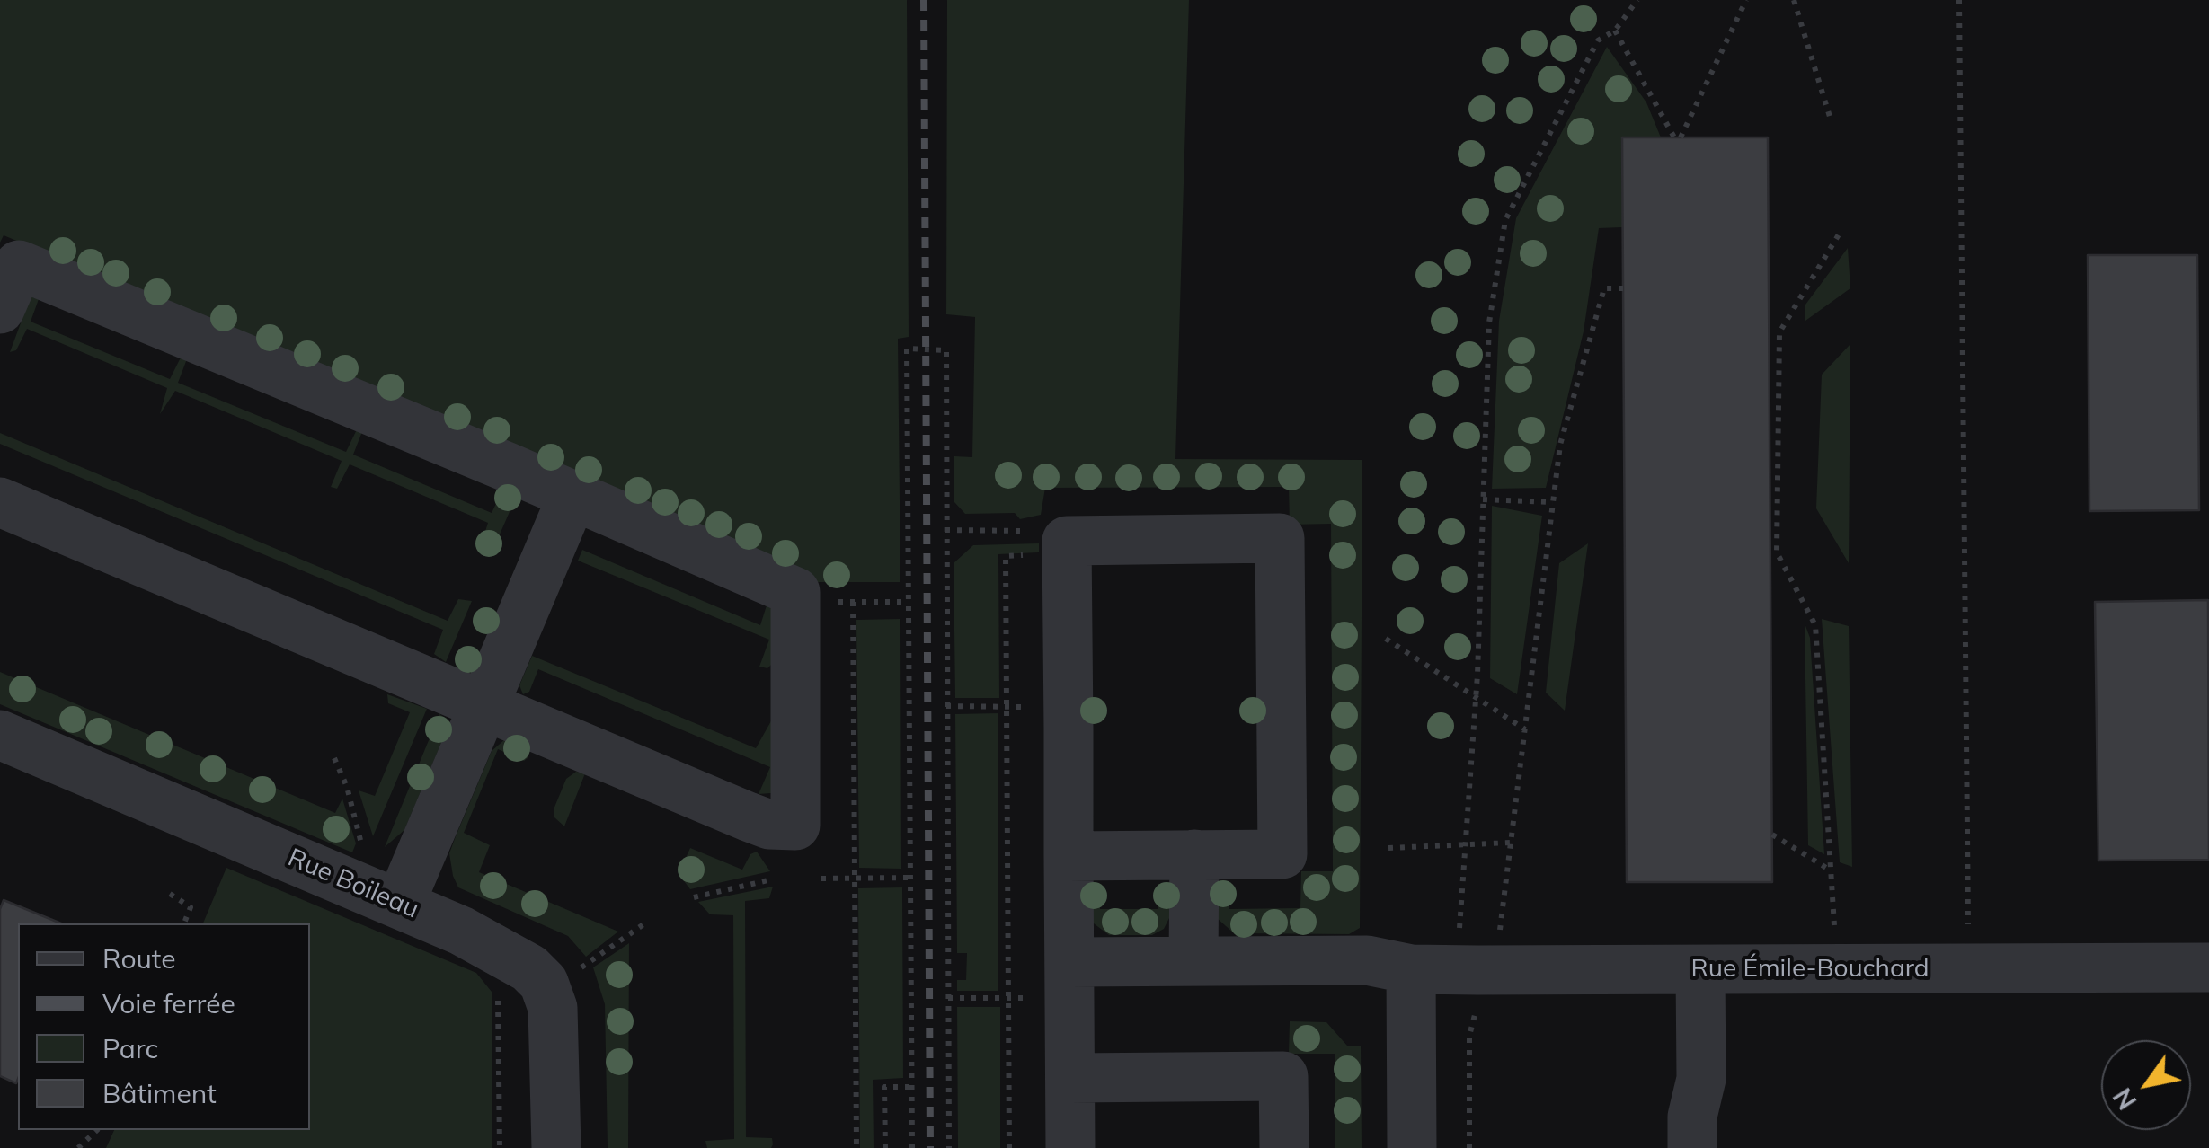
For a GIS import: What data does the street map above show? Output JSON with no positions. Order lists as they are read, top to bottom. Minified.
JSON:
{"streets":{"street":["Rue Boileau","Rue Émile-Bouchard"]},"legend":["Route","Voie ferrée","Parc","Bâtiment"],"north":"bottom left"}
